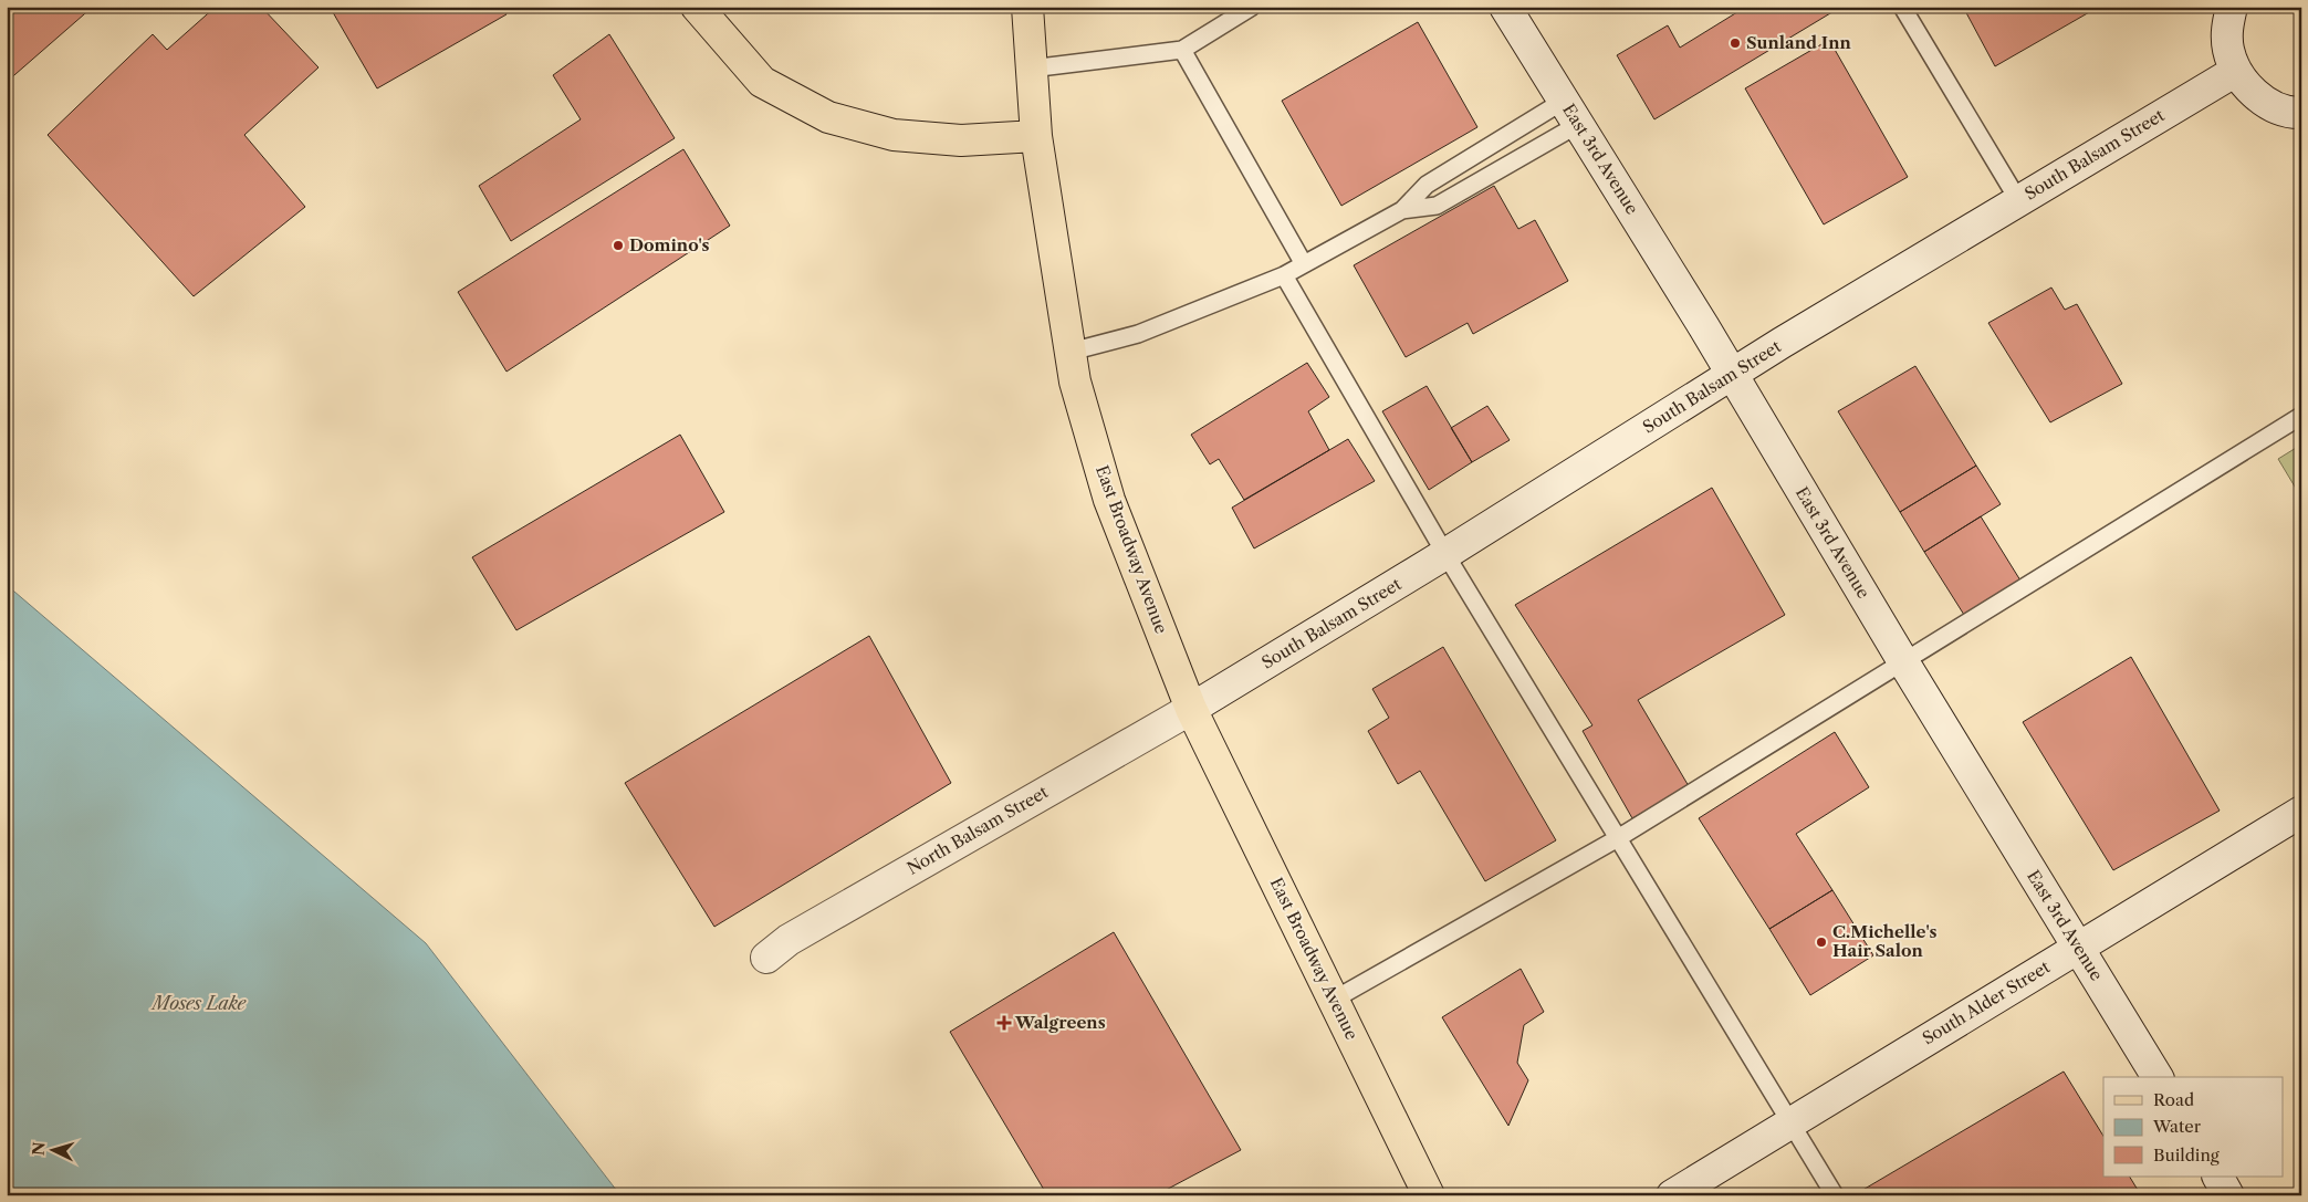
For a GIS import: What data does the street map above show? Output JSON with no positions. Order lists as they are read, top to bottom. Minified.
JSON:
{"streets":{"main road":["South Balsam Street","East 3rd Avenue","East Broadway Avenue","North Balsam Street","South Alder Street"]},"crossings":[["South Balsam Street","East 3rd Avenue"],["South Balsam Street","East Broadway Avenue"],["South Balsam Street","North Balsam Street"],["East 3rd Avenue","South Alder Street"],["East Broadway Avenue","North Balsam Street"]],"water":["Moses Lake"],"places":{"other":["Sunland Inn","Domino's","C.Michelle's Hair Salon"],"health":["Walgreens"]},"legend":["Road","Water","Building"],"north":"left"}
